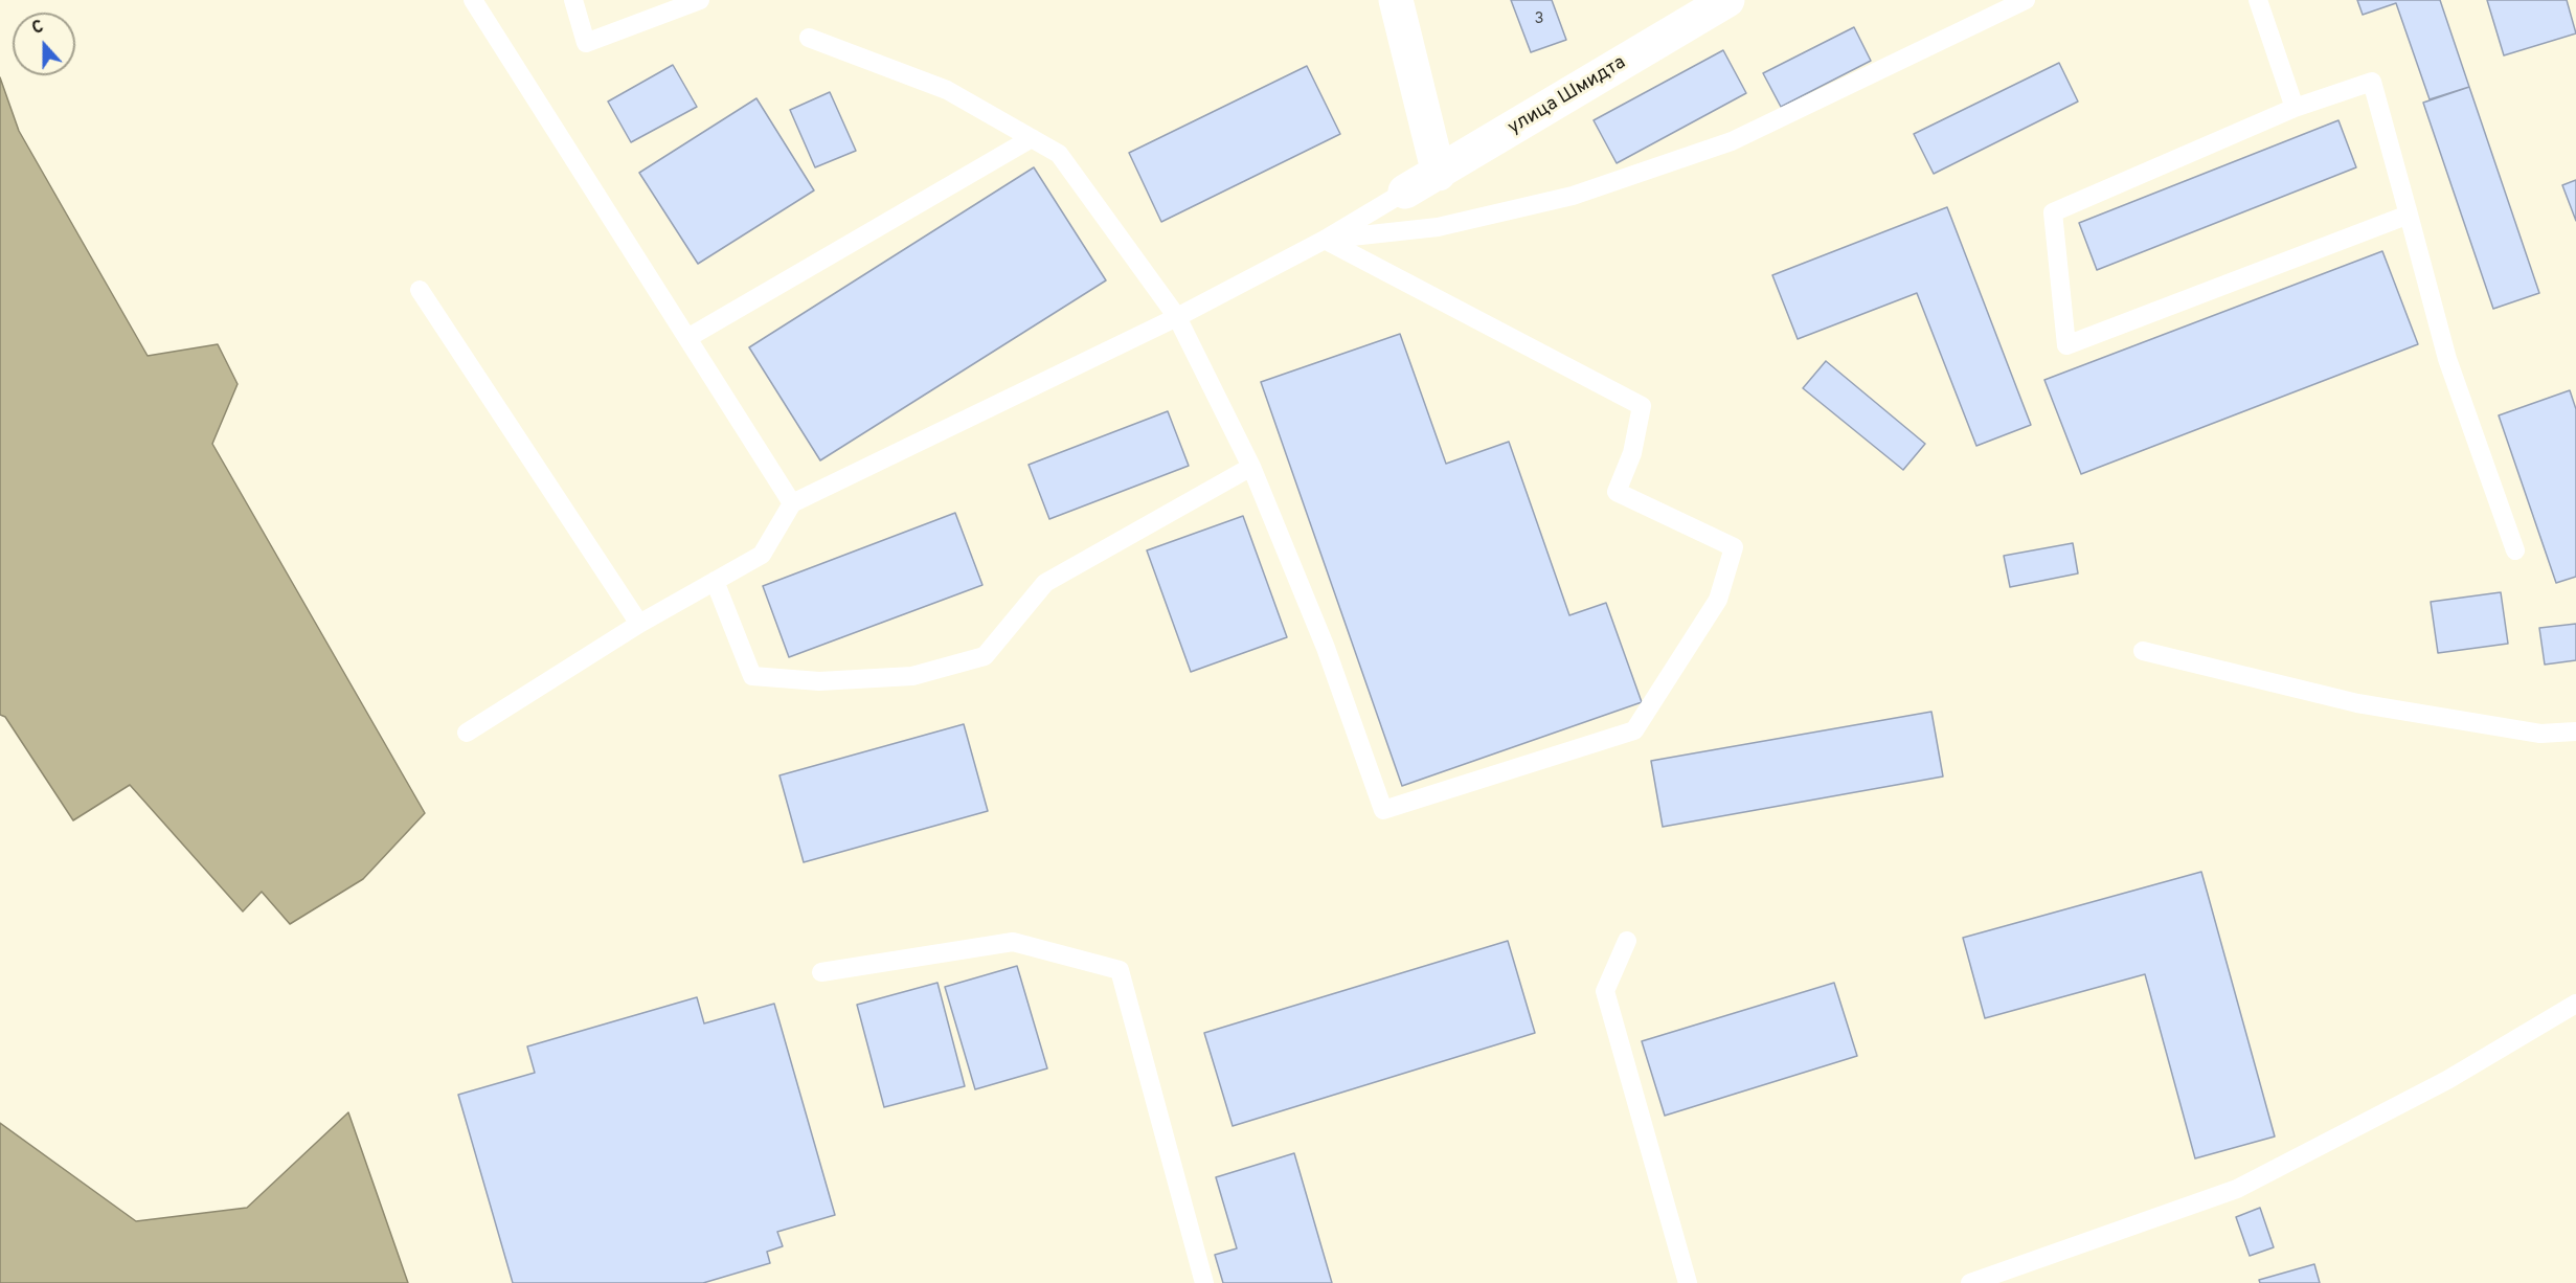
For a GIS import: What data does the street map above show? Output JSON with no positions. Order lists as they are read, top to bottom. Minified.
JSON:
{"streets":{"street":["улица Шмидта"]},"house_numbers":["3"],"north":"top"}
